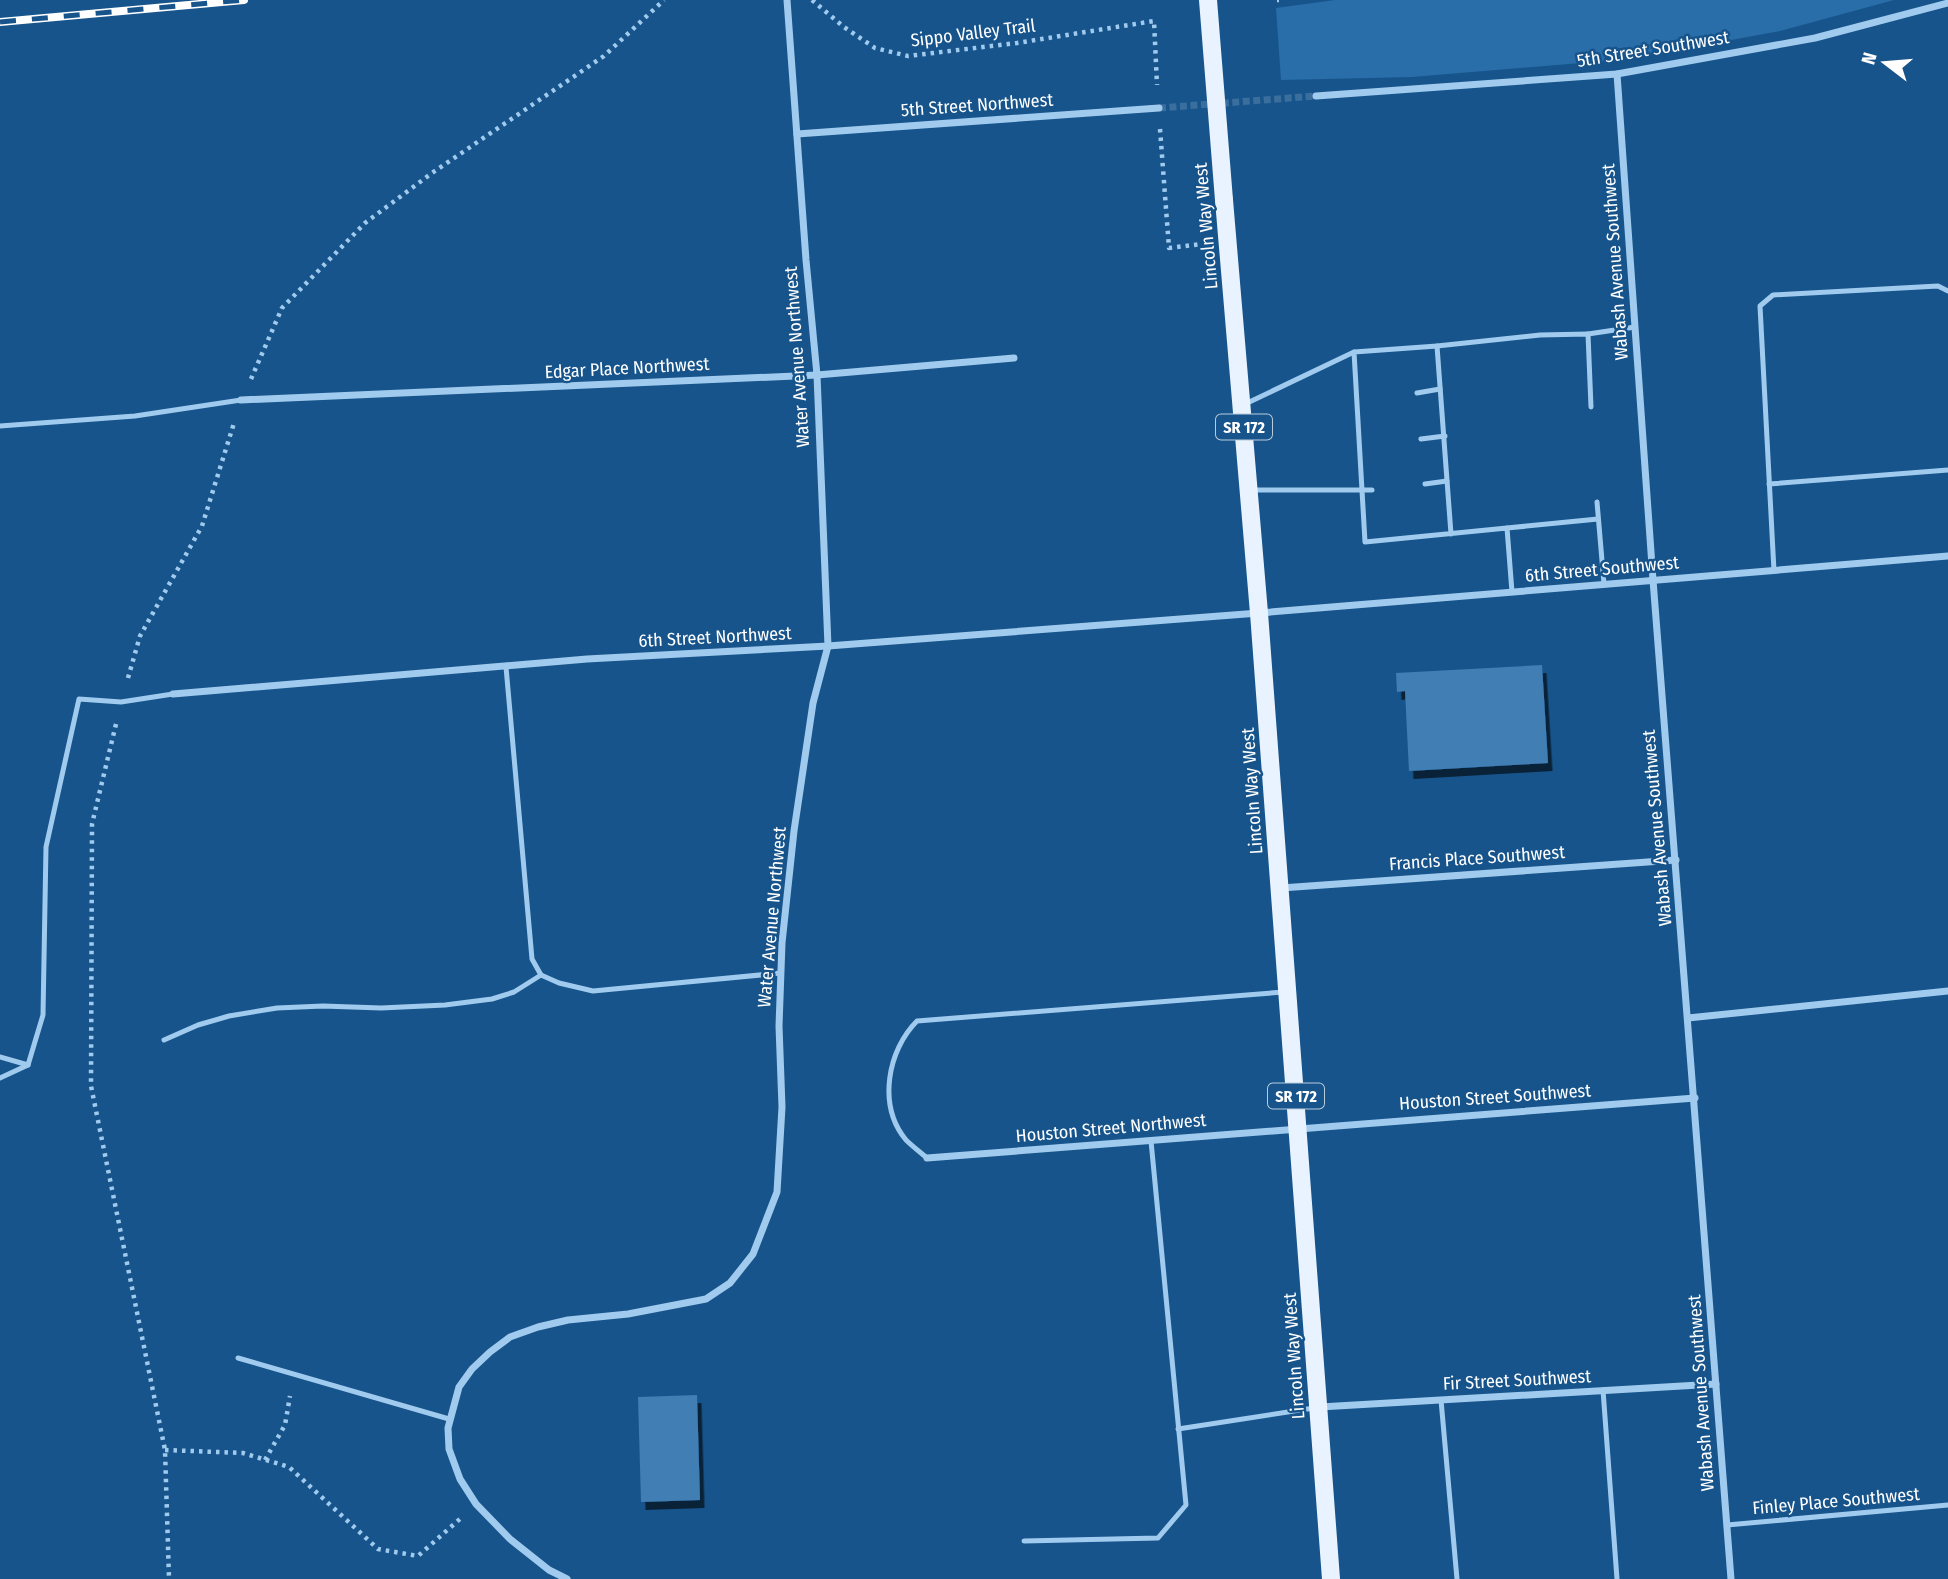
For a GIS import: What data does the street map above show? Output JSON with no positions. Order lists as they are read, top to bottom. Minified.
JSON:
{"streets":{"main road":["Lincoln Way West","SR 172"],"street":["5th Street Southwest","5th Street Northwest","Wabash Avenue Southwest","Water Avenue Northwest","Edgar Place Northwest","6th Street Southwest","6th Street Northwest","Francis Place Southwest","Houston Street Southwest","Houston Street Northwest","Fir Street Southwest"],"lane":["Finley Place Southwest"],"path":["Sippo Valley Trail"]},"crossings":[["Sippo Valley Trail","5th Street Northwest"],["5th Street Southwest","Wabash Avenue Southwest"],["5th Street Northwest","Water Avenue Northwest"],["Lincoln Way West","6th Street Southwest"],["Lincoln Way West","6th Street Northwest"],["Lincoln Way West","Francis Place Southwest"],["Lincoln Way West","Houston Street Southwest"],["Lincoln Way West","Houston Street Northwest"],["Lincoln Way West","Fir Street Southwest"],["Wabash Avenue Southwest","6th Street Southwest"],["Wabash Avenue Southwest","Francis Place Southwest"],["Wabash Avenue Southwest","Houston Street Southwest"],["Wabash Avenue Southwest","Fir Street Southwest"],["Wabash Avenue Southwest","Finley Place Southwest"],["Water Avenue Northwest","Edgar Place Northwest"],["Water Avenue Northwest","6th Street Northwest"],["6th Street Southwest","6th Street Northwest"],["Houston Street Southwest","Houston Street Northwest"]],"north":"left"}
